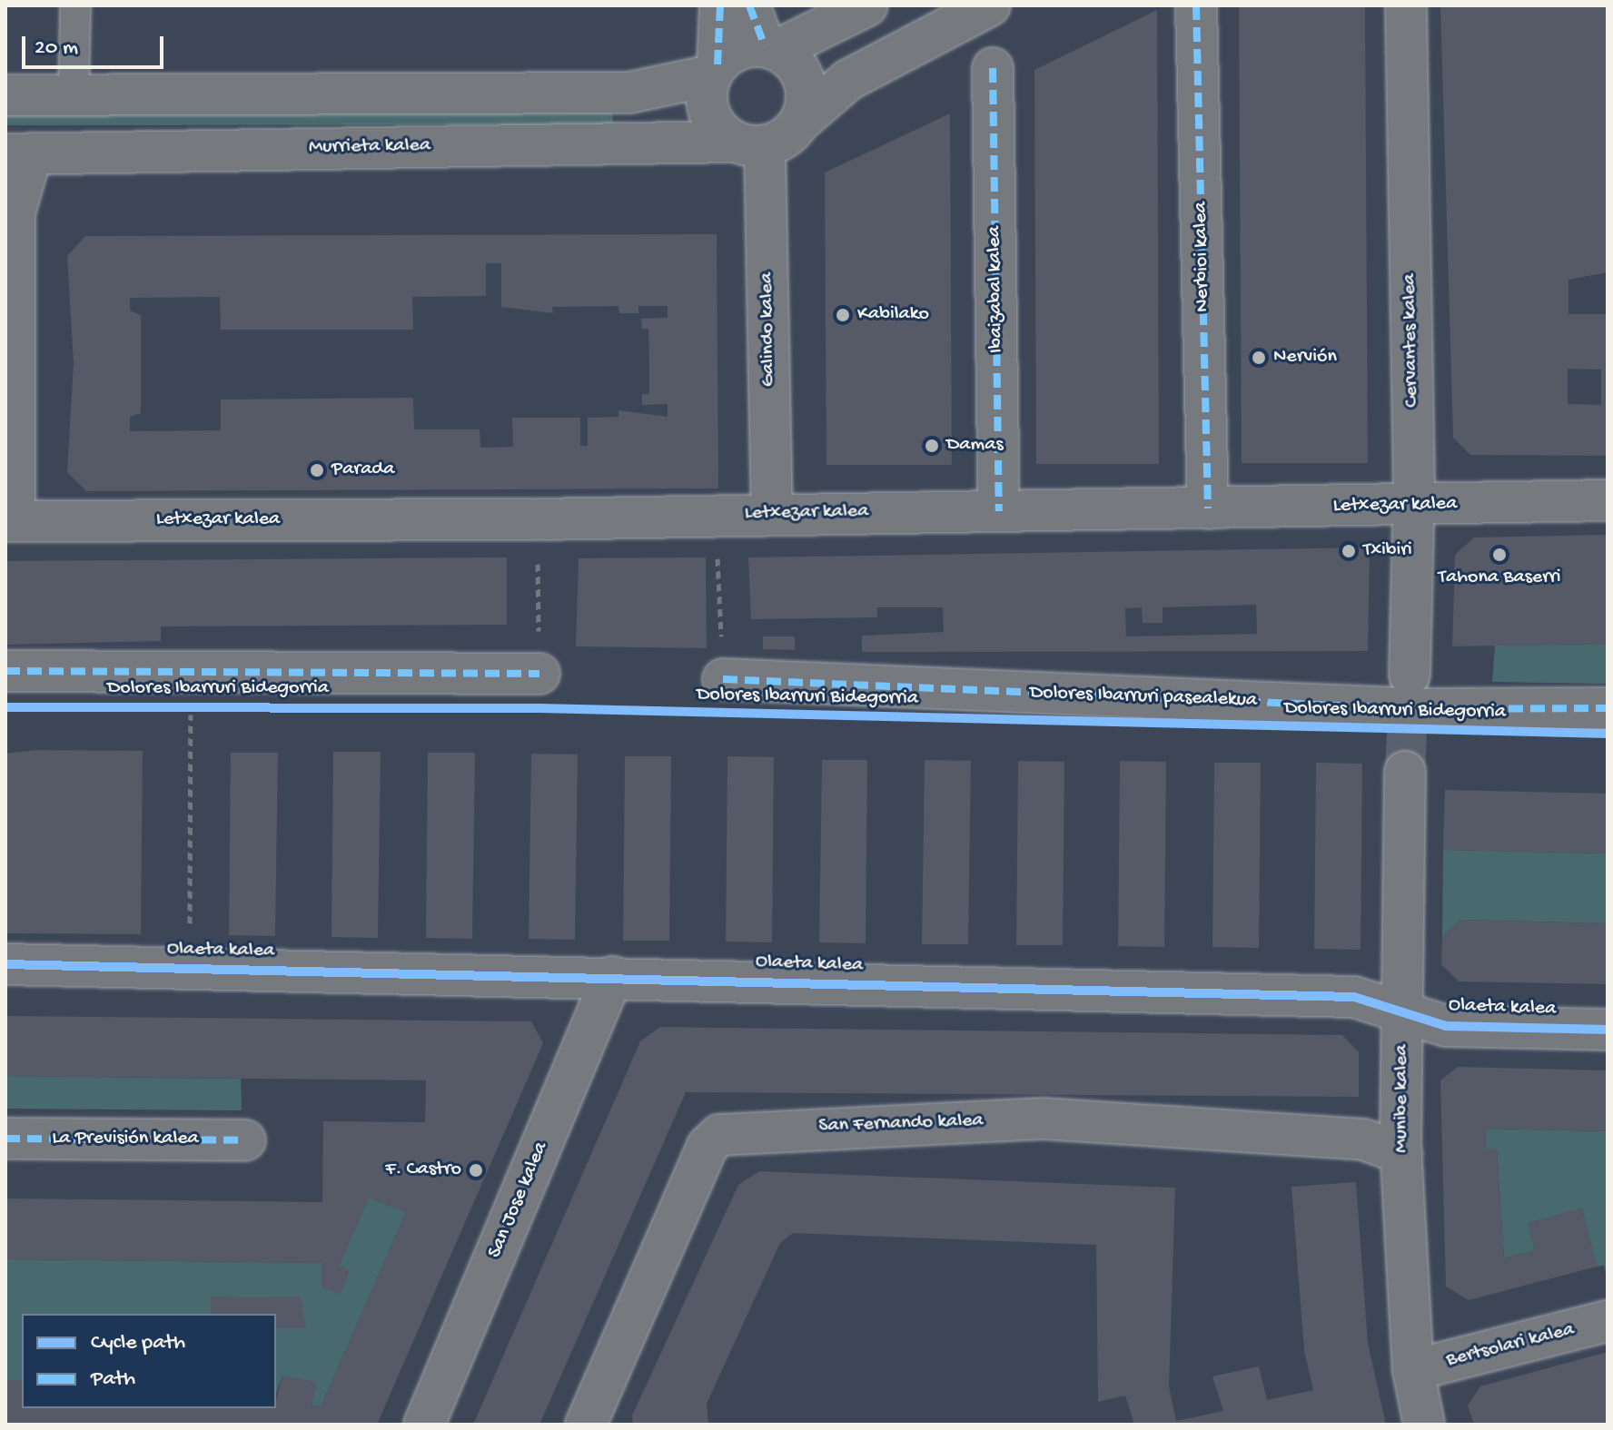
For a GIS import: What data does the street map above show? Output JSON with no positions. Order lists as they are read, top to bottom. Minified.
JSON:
{"streets":{"street":["Murrieta kalea","Nerbioi kalea","Ibaizabal kalea","Galindo kalea","Cervantes kalea","Letxezar kalea","Dolores Ibarruri pasealekua","Olaeta kalea","Munibe kalea","San Fernando kalea","La Previsión kalea","San Jose kalea","Bertsolari kalea"],"cycle path":["Dolores Ibarruri Bidegorria"]},"crossings":[["Murrieta kalea","Galindo kalea"],["Nerbioi kalea","Letxezar kalea"],["Ibaizabal kalea","Letxezar kalea"],["Galindo kalea","Letxezar kalea"],["Cervantes kalea","Letxezar kalea"],["Olaeta kalea","Munibe kalea"],["Olaeta kalea","San Jose kalea"],["Munibe kalea","San Fernando kalea"],["Munibe kalea","Bertsolari kalea"]],"places":["Kabilako","Nervión","Damas","Parada","Txibiri","Tahona Baserri","F. Castro"],"legend":["Cycle path","Path"],"scale_bar":"20 m"}
